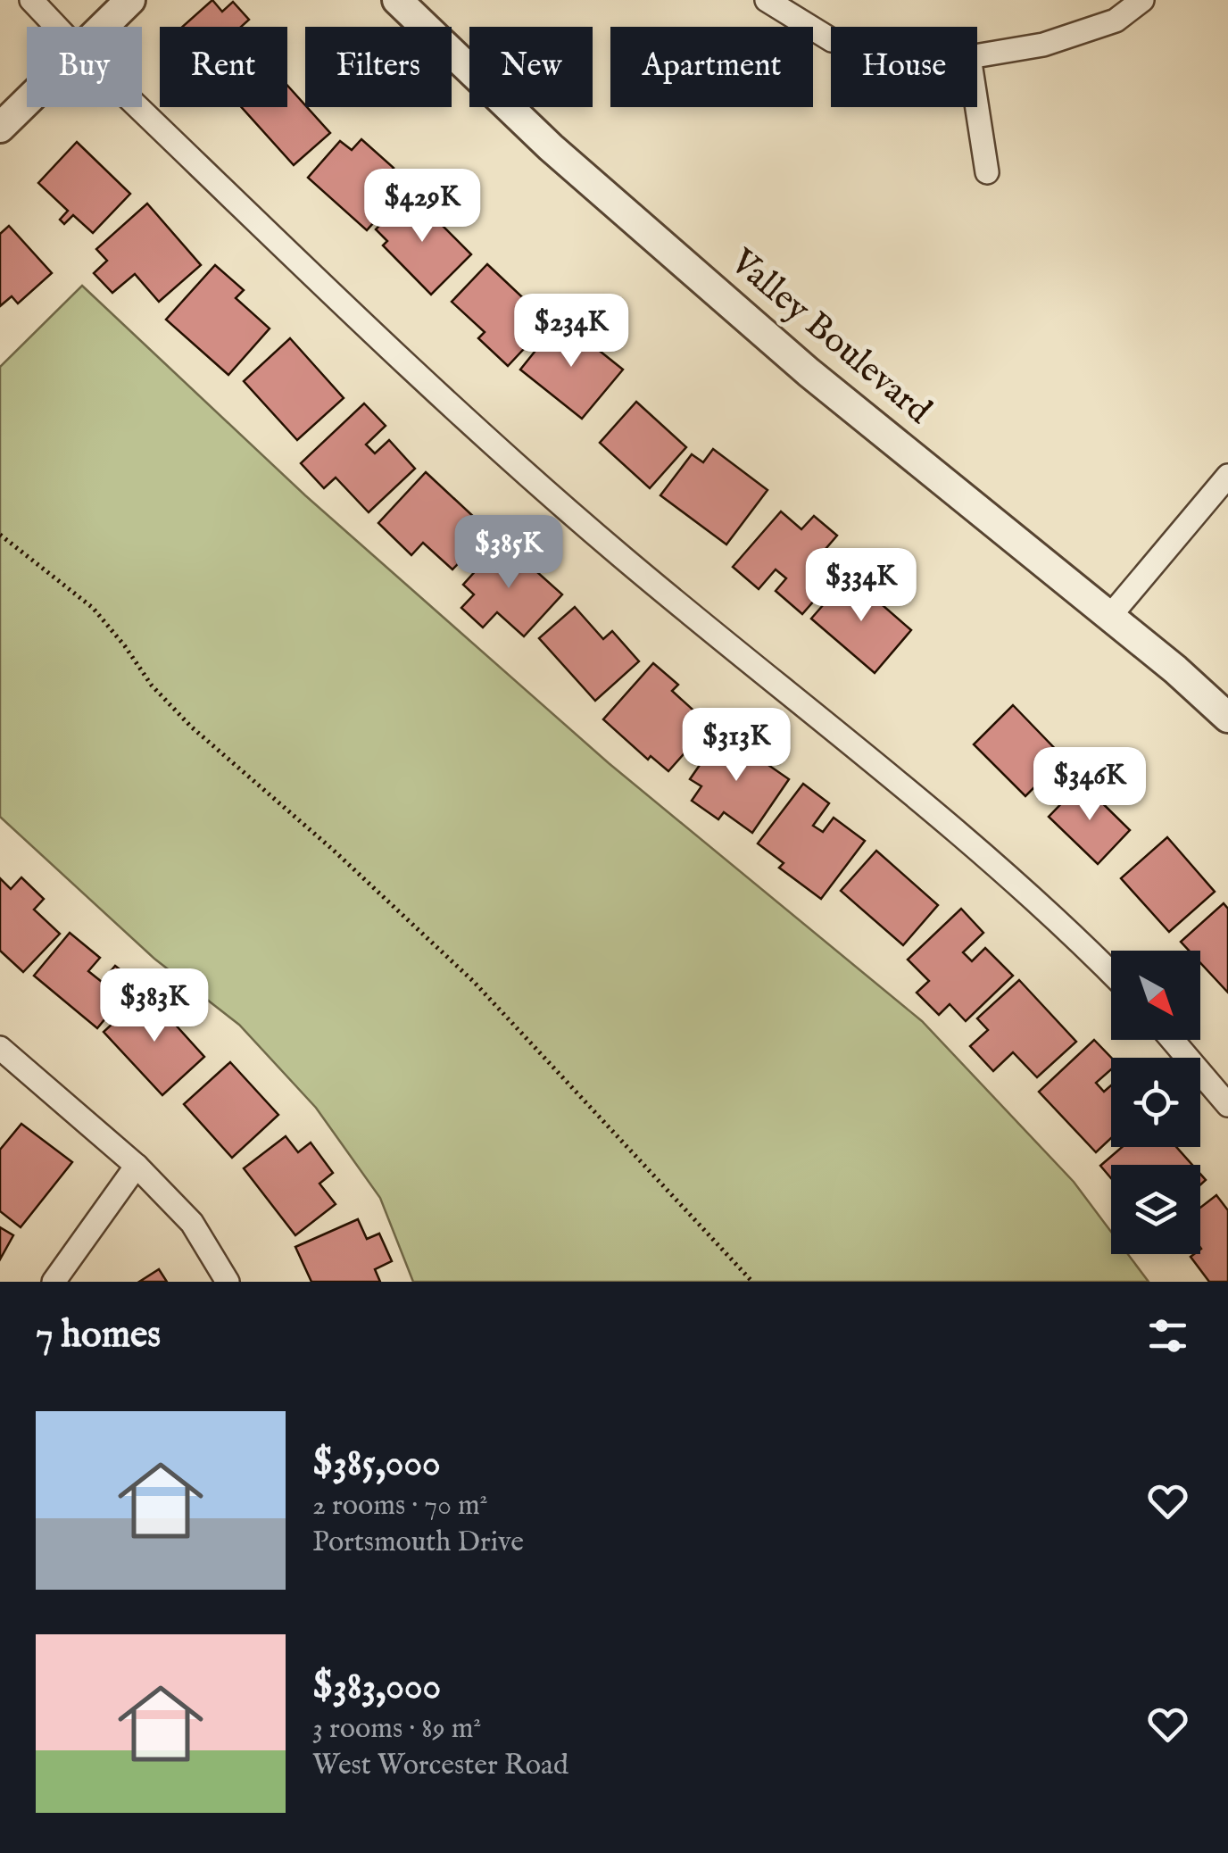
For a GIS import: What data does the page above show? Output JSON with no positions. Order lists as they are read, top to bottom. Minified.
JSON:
{"streets":{"street":["Valley Boulevard"]},"north":"bottom right","page":{"chip":["Buy","Rent","Filters","New","Apartment","House"],"price":["$429K","$234K","$385K","$334K","$313K","$346K","$383K"],"heading":"7 homes","list":[{"name":"$385,000","note":"2 rooms · 70 m² · Portsmouth Drive"},{"name":"$383,000","note":"3 rooms · 89 m² · West Worcester Road"}]}}
